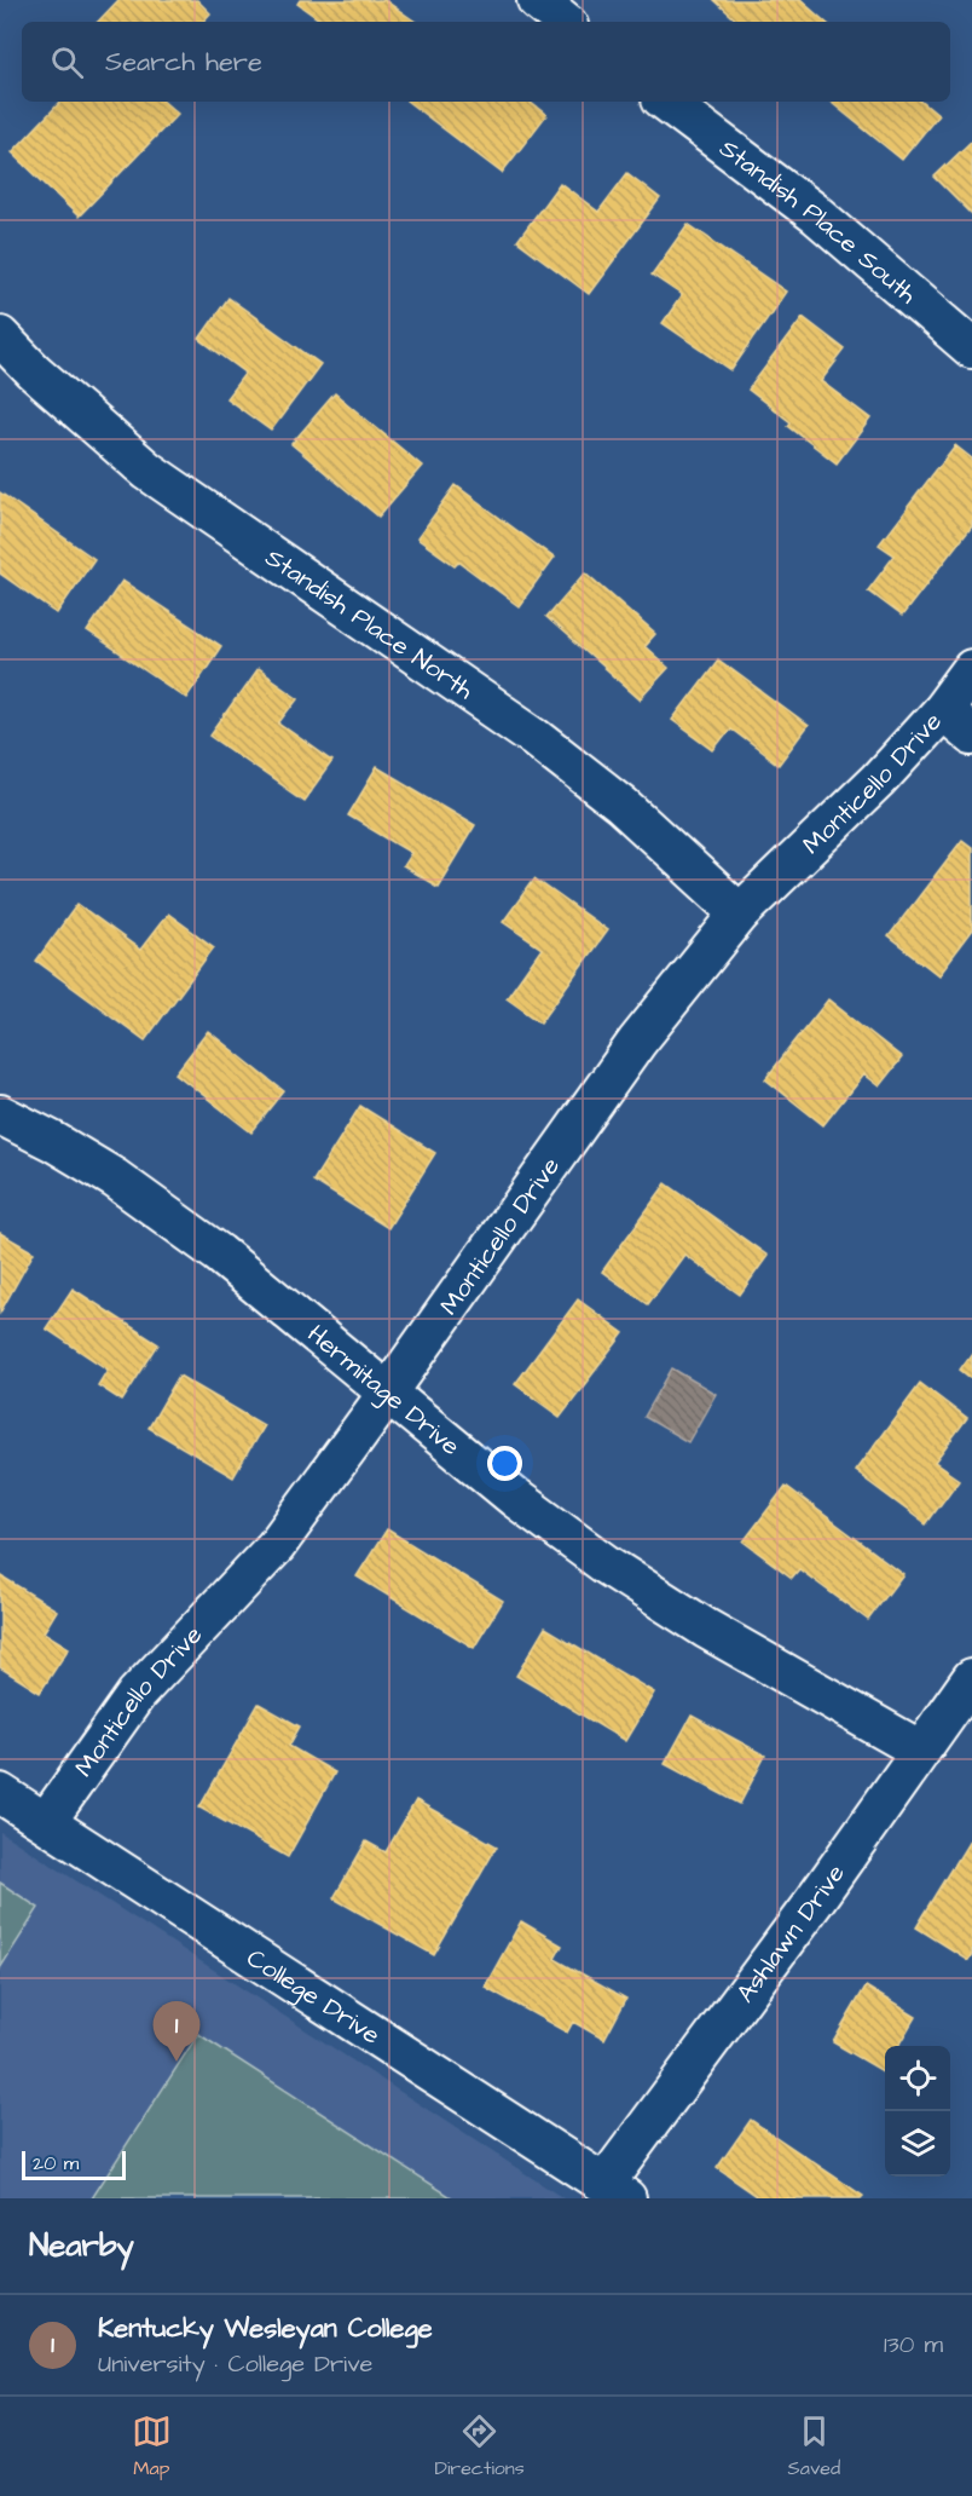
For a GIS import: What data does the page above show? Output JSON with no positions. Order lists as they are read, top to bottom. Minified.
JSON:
{"streets":{"street":["Standish Place South","Standish Place North","Monticello Drive","Hermitage Drive","Ashlawn Drive","College Drive"]},"crossings":[["Standish Place North","Monticello Drive"],["Monticello Drive","Hermitage Drive"],["Monticello Drive","College Drive"],["Hermitage Drive","Ashlawn Drive"],["Ashlawn Drive","College Drive"]],"scale_bar":"20 m","page":{"search":"Search here","pins":"1","scale":"20 m","heading":"Nearby","list":[{"mark":"1","name":"Kentucky Wesleyan College","note":"University · College Drive","value":"130 m"}],"nav":["Map","Directions","Saved"]}}
